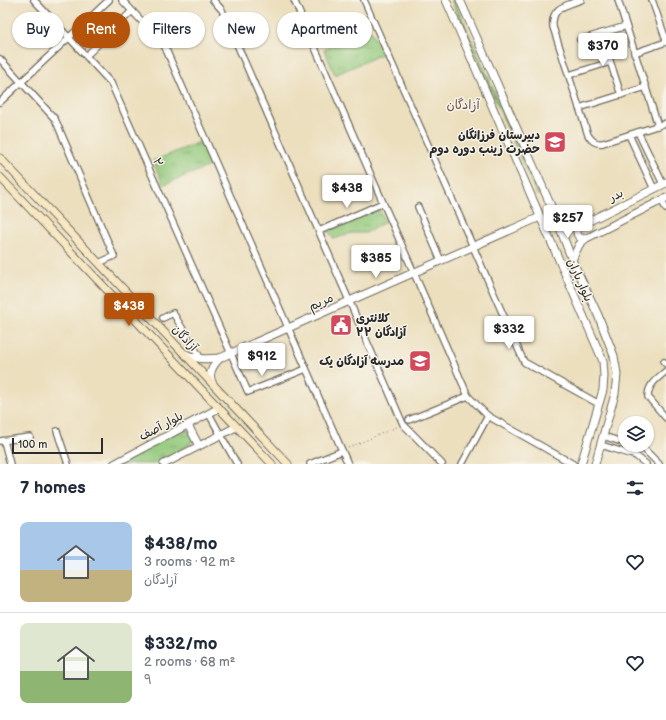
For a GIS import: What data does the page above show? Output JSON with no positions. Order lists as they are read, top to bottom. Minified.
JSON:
{"streets":{"main road":["آزادگان"],"street":["۲","بدر","بلوار باران","مریم","بلوار آصف"]},"crossings":[["۲","مریم"],["بلوار باران","مریم"],["آزادگان","بلوار آصف"]],"districts":["آزادگان"],"places":{"school or university":["دبیرستان فرزانگان حضرت زینب دوره دوم","مدرسه آزادگان یک"],"public building":["کلانتری ۲۲ آزادگان"]},"scale_bar":"100 m","page":{"chip":["Buy","Rent","Filters","New","Apartment"],"price":["$370","$438","$257","$385","$438","$332","$912"],"scale":"100 m","heading":"7 homes","list":[{"name":"$438/mo","note":"3 rooms · 92 m² · آزادگان"},{"name":"$332/mo","note":"2 rooms · 68 m² · ۹"}]}}
